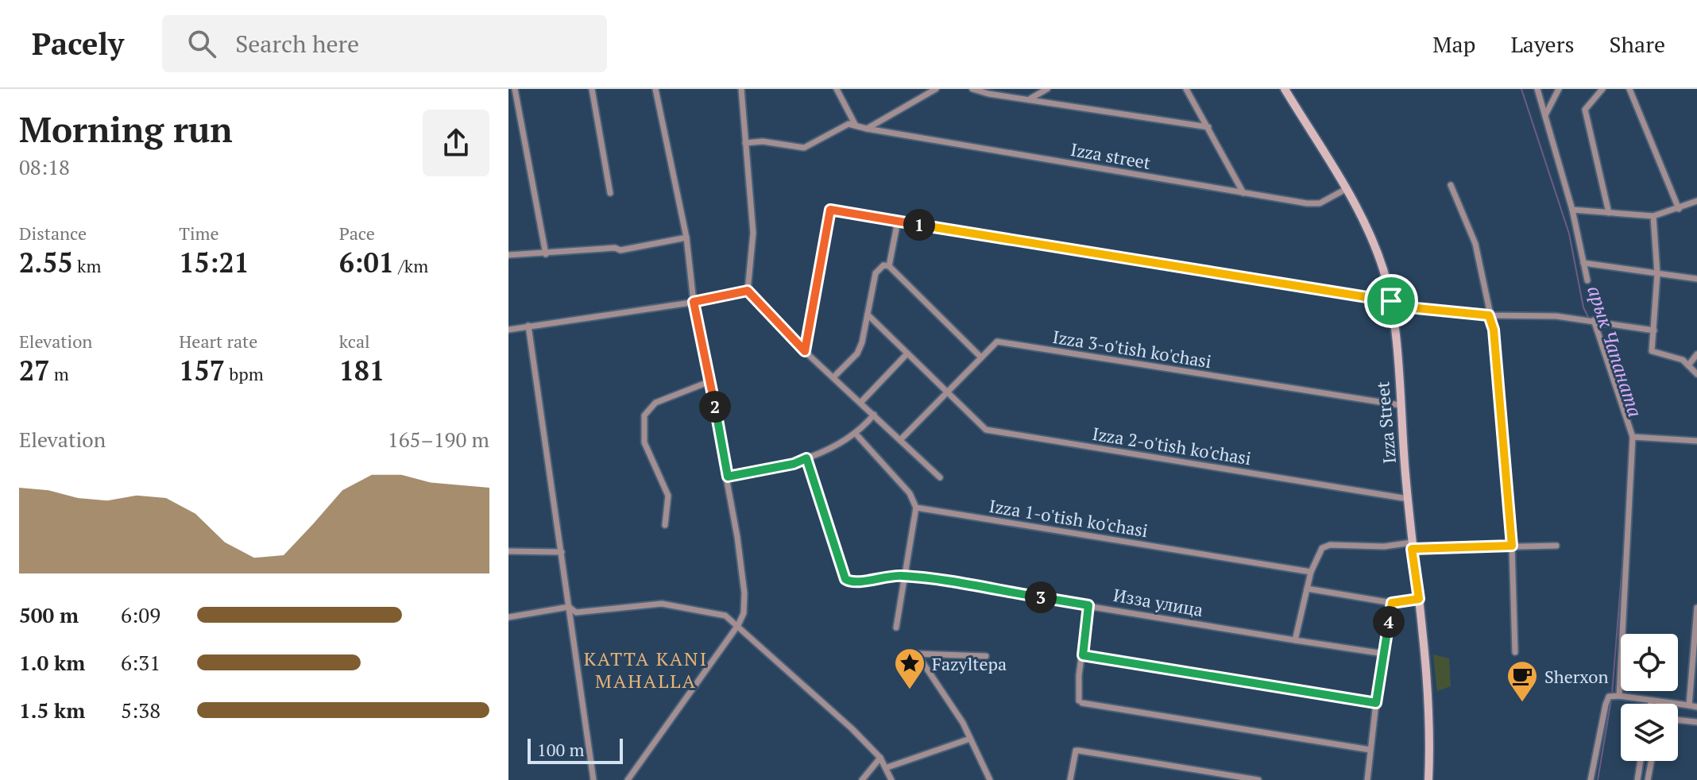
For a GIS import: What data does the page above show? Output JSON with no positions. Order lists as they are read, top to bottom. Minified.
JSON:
{"streets":{"main road":["Izza Street"],"street":["Izza street","Izza 3-o'tish ko'chasi","Izza 2-o'tish ko'chasi","Izza 1-o'tish ko'chasi","Изза улица"]},"crossings":[["Izza street","Izza Street"],["Izza 3-o'tish ko'chasi","Izza Street"],["Izza 3-o'tish ko'chasi","Izza 2-o'tish ko'chasi"],["Izza Street","Izza 2-o'tish ko'chasi"]],"districts":["KATTA KANI MAHALLA"],"water":["арык Чапаната"],"places":{"place":["Fazyltepa"],"cafe":["Sherxon"]},"scale_bar":"100 m","page":{"header":"Pacely","search":"Search here","nav":["Map","Layers","Share"],"heading":["Morning run","08:18"],"stats":[["Distance","2.55 km"],["Time","15:21"],["Pace","6:01 /km"],["Elevation","27 m"],["Heart rate","157 bpm"],["kcal","181"]],"pins":["1","2","3","4"],"chart":["Elevation","165–190 m"],"list":[{"name":"500 m","note":"6:09"},{"name":"1.0 km","note":"6:31"},{"name":"1.5 km","note":"5:38"}],"scale":"100 m"}}
